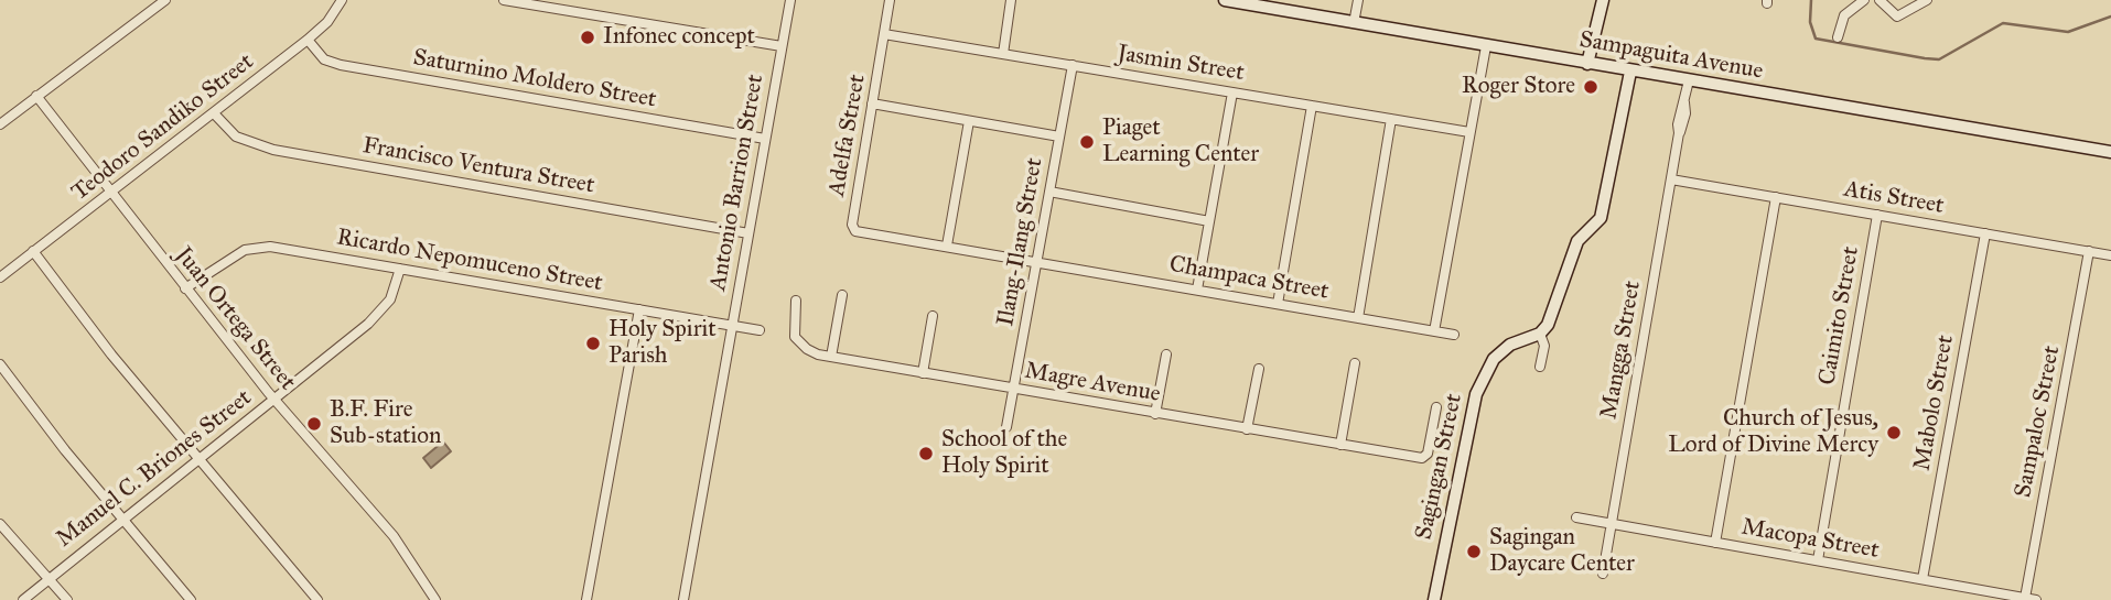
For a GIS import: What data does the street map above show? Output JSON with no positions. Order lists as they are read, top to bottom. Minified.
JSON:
{"streets":{"main road":["Sampaguita Avenue","Sagingan Street"],"street":["Jasmin Street","Saturnino Moldero Street","Teodoro Sandiko Street","Adelfa Street","Francisco Ventura Street","Antonio Barrion Street","Atis Street","Ilang-Ilang Street","Ricardo Nepomuceno Street","Champaca Street","Caimito Street","Juan Ortega Street","Mangga Street","Magre Avenue","Mabolo Street","Sampaloc Street","Manuel C. Briones Street","Macopa Street"]},"crossings":[["Sampaguita Avenue","Mangga Street"],["Jasmin Street","Adelfa Street"],["Jasmin Street","Ilang-Ilang Street"],["Saturnino Moldero Street","Teodoro Sandiko Street"],["Saturnino Moldero Street","Antonio Barrion Street"],["Teodoro Sandiko Street","Francisco Ventura Street"],["Teodoro Sandiko Street","Juan Ortega Street"],["Adelfa Street","Ilang-Ilang Street"],["Adelfa Street","Champaca Street"],["Francisco Ventura Street","Antonio Barrion Street"],["Antonio Barrion Street","Ricardo Nepomuceno Street"],["Atis Street","Caimito Street"],["Atis Street","Mangga Street"],["Atis Street","Mabolo Street"],["Atis Street","Sampaloc Street"],["Ilang-Ilang Street","Champaca Street"],["Ilang-Ilang Street","Magre Avenue"],["Ricardo Nepomuceno Street","Juan Ortega Street"],["Ricardo Nepomuceno Street","Manuel C. Briones Street"],["Caimito Street","Macopa Street"],["Juan Ortega Street","Manuel C. Briones Street"],["Mangga Street","Macopa Street"],["Mabolo Street","Macopa Street"],["Sampaloc Street","Macopa Street"]],"places":["Infonec concept","Roger Store","Piaget Learning Center","Holy Spirit Parish","B.F. Fire Sub-station","Church of Jesus, Lord of Divine Mercy","School of the Holy Spirit","Sagingan Daycare Center"]}
